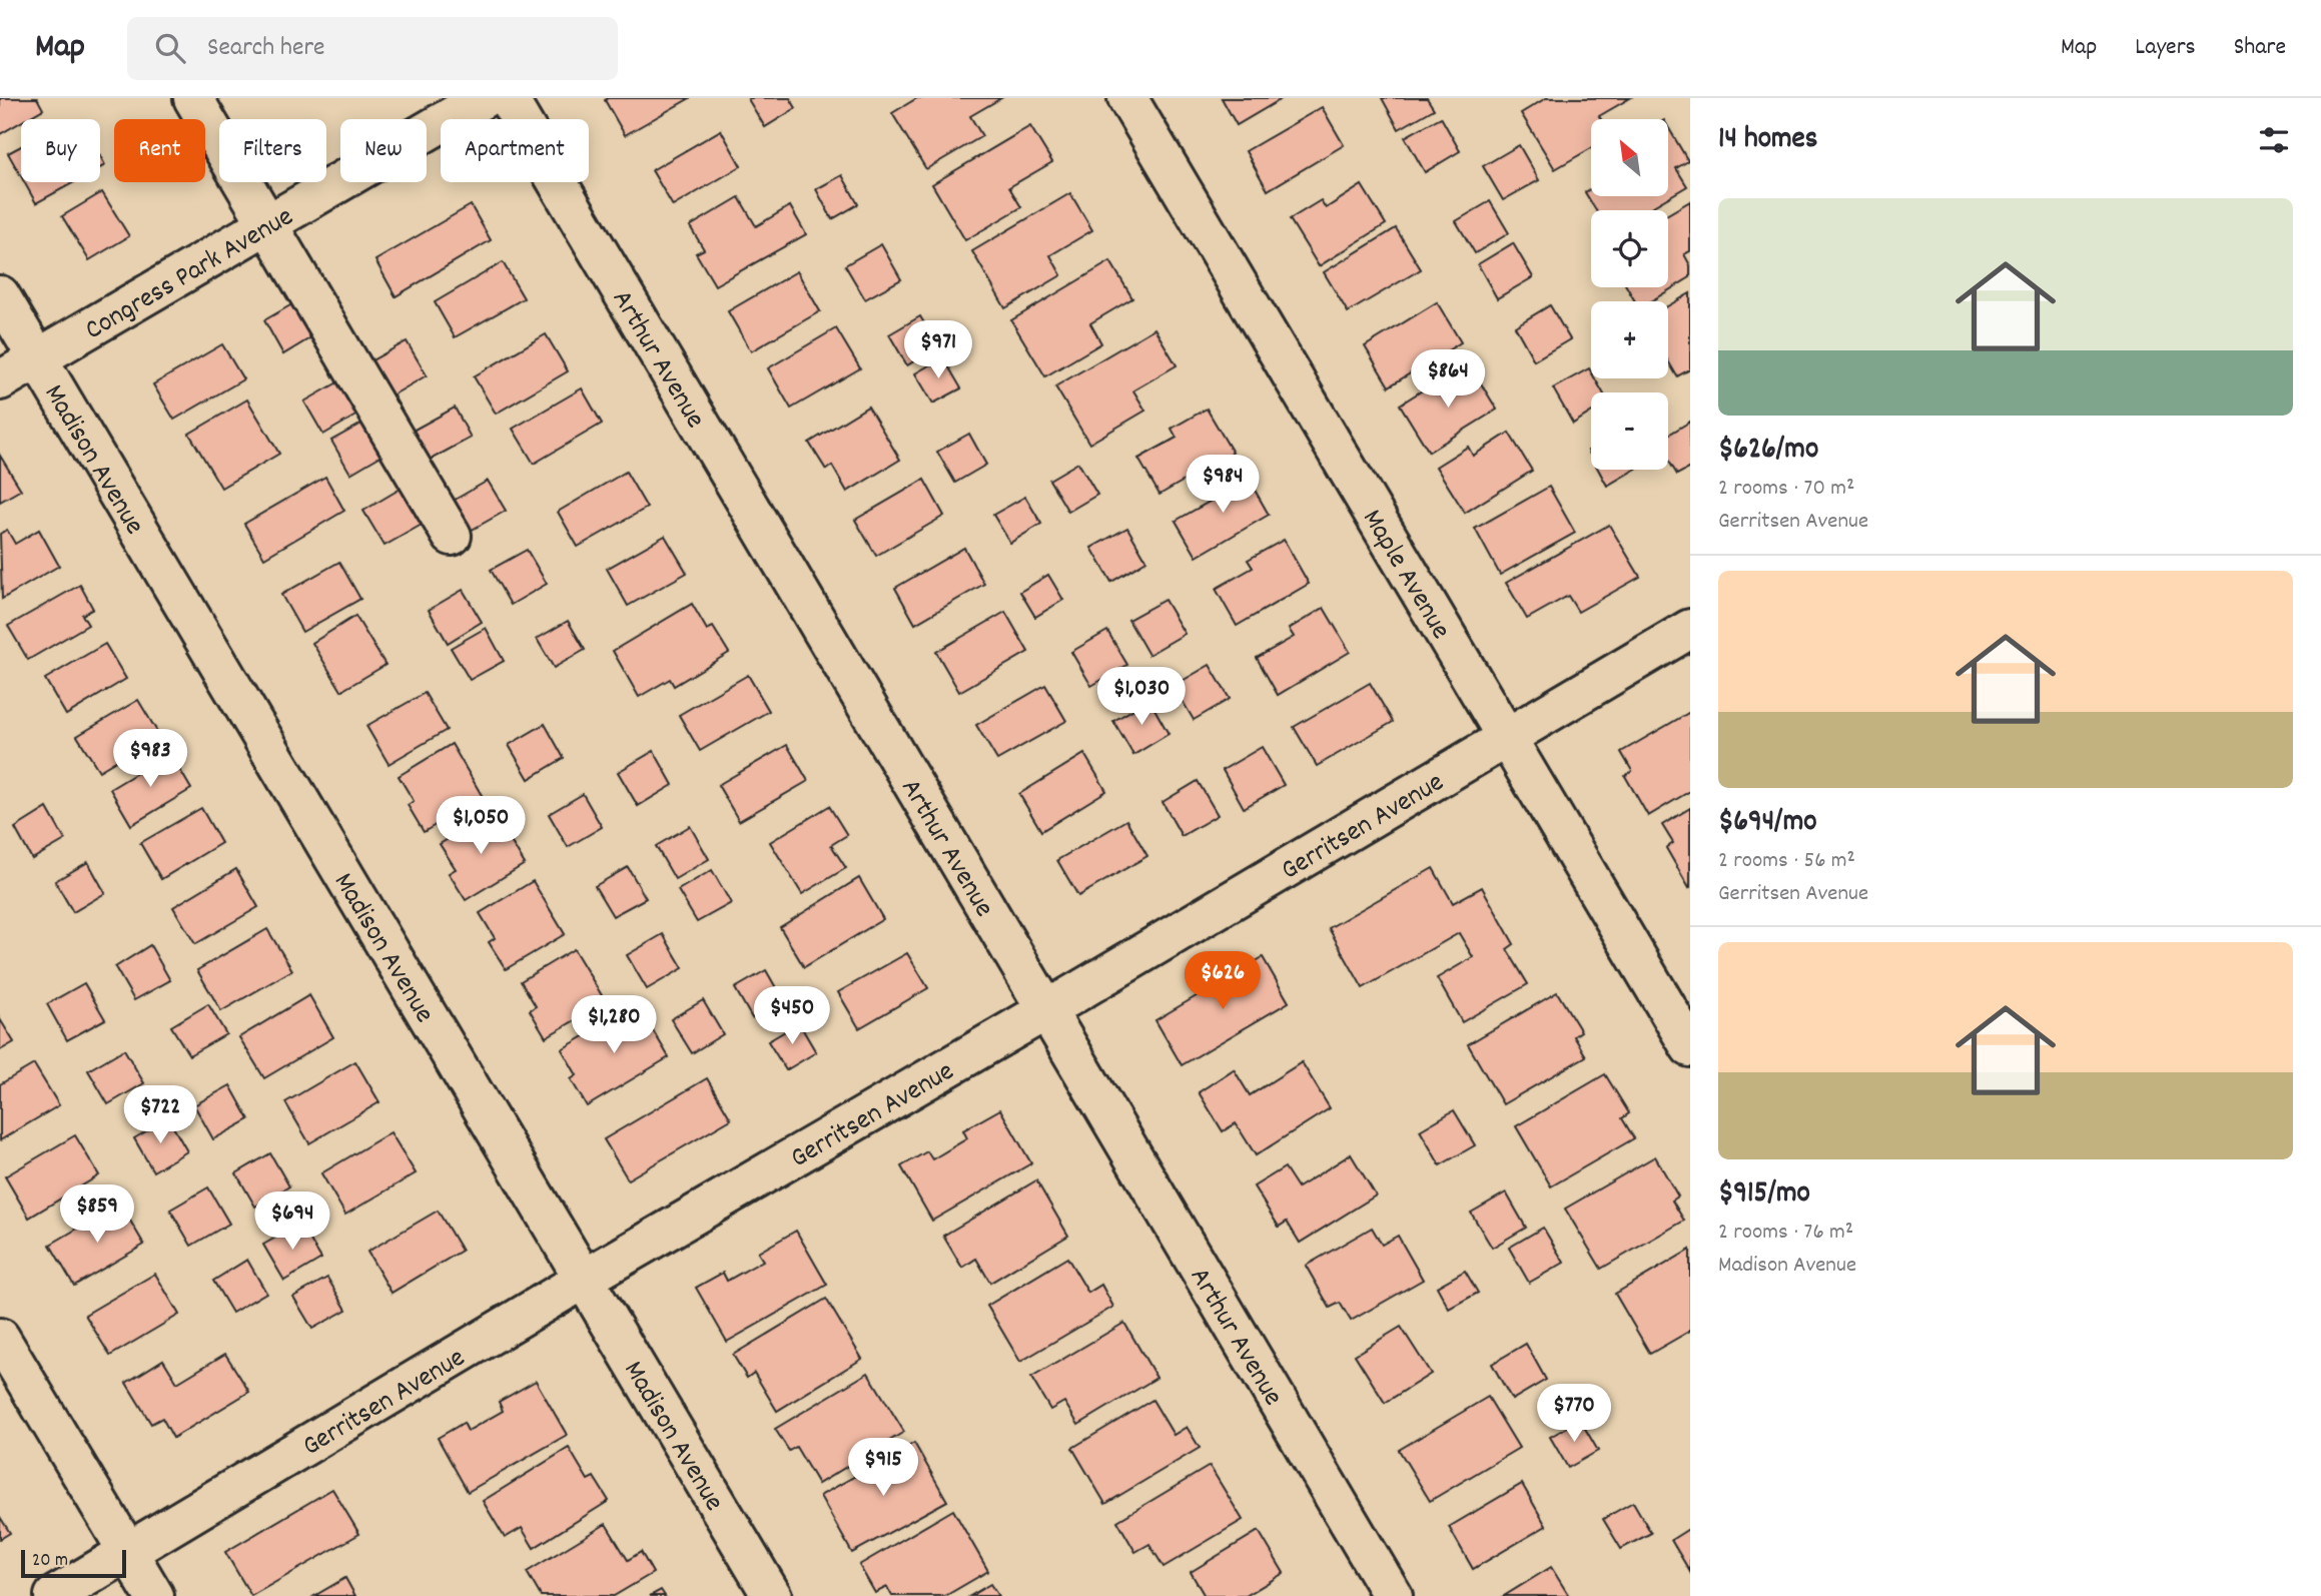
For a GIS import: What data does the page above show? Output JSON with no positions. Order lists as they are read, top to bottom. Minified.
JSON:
{"streets":{"street":["Congress Park Avenue","Arthur Avenue","Madison Avenue","Maple Avenue","Gerritsen Avenue"]},"crossings":[["Congress Park Avenue","Madison Avenue"],["Arthur Avenue","Gerritsen Avenue"],["Madison Avenue","Gerritsen Avenue"],["Maple Avenue","Gerritsen Avenue"]],"scale_bar":"20 m","north":"top left","page":{"header":"Map","search":"Search here","nav":["Map","Layers","Share"],"heading":"14 homes","map_buttons":["+","−"],"chip":["Buy","Rent","Filters","New","Apartment"],"list":[{"name":"$626/mo","note":"2 rooms · 70 m² · Gerritsen Avenue"},{"name":"$694/mo","note":"2 rooms · 56 m² · Gerritsen Avenue"},{"name":"$915/mo","note":"2 rooms · 76 m² · Madison Avenue"}],"price":["$971","$864","$984","$1,030","$983","$1,050","$626","$450","$1,280","$722","$859","$694","$770","$915"],"scale":"20 m"}}
